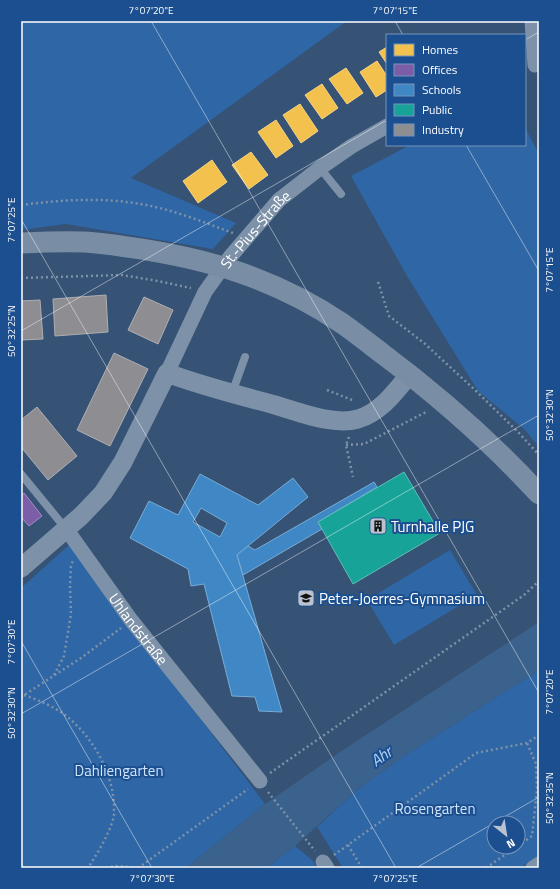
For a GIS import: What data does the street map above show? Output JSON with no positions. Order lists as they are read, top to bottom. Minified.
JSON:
{"streets":{"street":["St.-Pius-Straße","Uhlandstraße"]},"crossings":[["St.-Pius-Straße","Uhlandstraße"]],"water":["Ahr"],"parks":["Dahliengarten","Rosengarten"],"places":{"building":["Turnhalle PJG"],"school or university":["Peter-Joerres-Gymnasium"]},"legend":["Homes","Offices","Schools","Public","Industry"],"north":"bottom right","coordinates":["7°07'20\"E","7°07'15\"E","7°07'25\"E","50°32'25\"N","50°32'30\"N","7°07'30\"E","50°32'35\"N"]}
